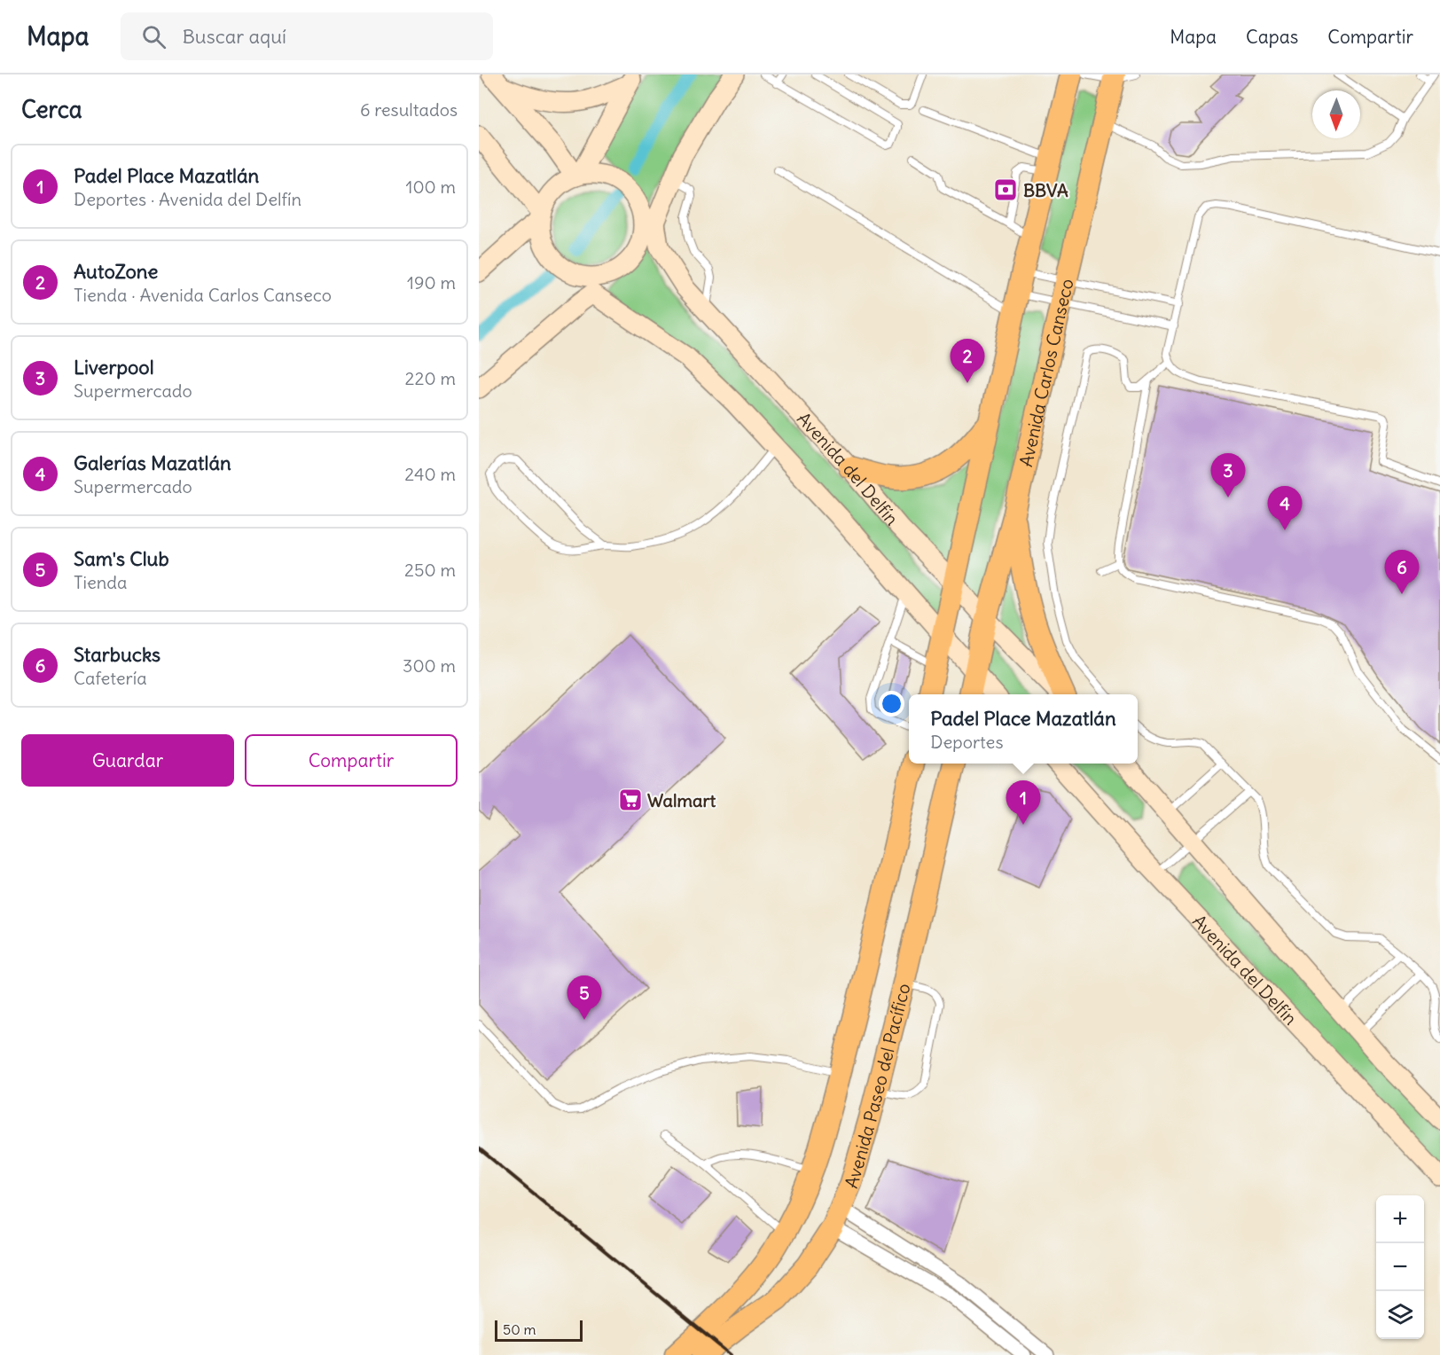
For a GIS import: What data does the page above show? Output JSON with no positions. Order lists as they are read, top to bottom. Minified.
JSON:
{"streets":{"main road":["Avenida Carlos Canseco","Avenida Paseo del Pacífico"],"street":["Avenida del Delfín"]},"crossings":[["Avenida Carlos Canseco","Avenida del Delfín"]],"places":{"bank":["BBVA"],"supermarket":["Walmart"]},"scale_bar":"50 m","north":"bottom","page":{"header":"Mapa","search":"Buscar aquí","nav":["Mapa","Capas","Compartir"],"heading":["Cerca","6 resultados"],"list":[{"mark":"1","name":"Padel Place Mazatlán","note":"Deportes · Avenida del Delfín","value":"100 m"},{"mark":"2","name":"AutoZone","note":"Tienda · Avenida Carlos Canseco","value":"190 m"},{"mark":"3","name":"Liverpool","note":"Supermercado","value":"220 m"},{"mark":"4","name":"Galerías Mazatlán","note":"Supermercado","value":"240 m"},{"mark":"5","name":"Sam's Club","note":"Tienda","value":"250 m"},{"mark":"6","name":"Starbucks","note":"Cafetería","value":"300 m"}],"pins":["2","3","4","6","1","5"],"popup":["Padel Place Mazatlán","Deportes"],"buttons":["Guardar","Compartir"],"map_buttons":["+","−"],"scale":"50 m"}}
